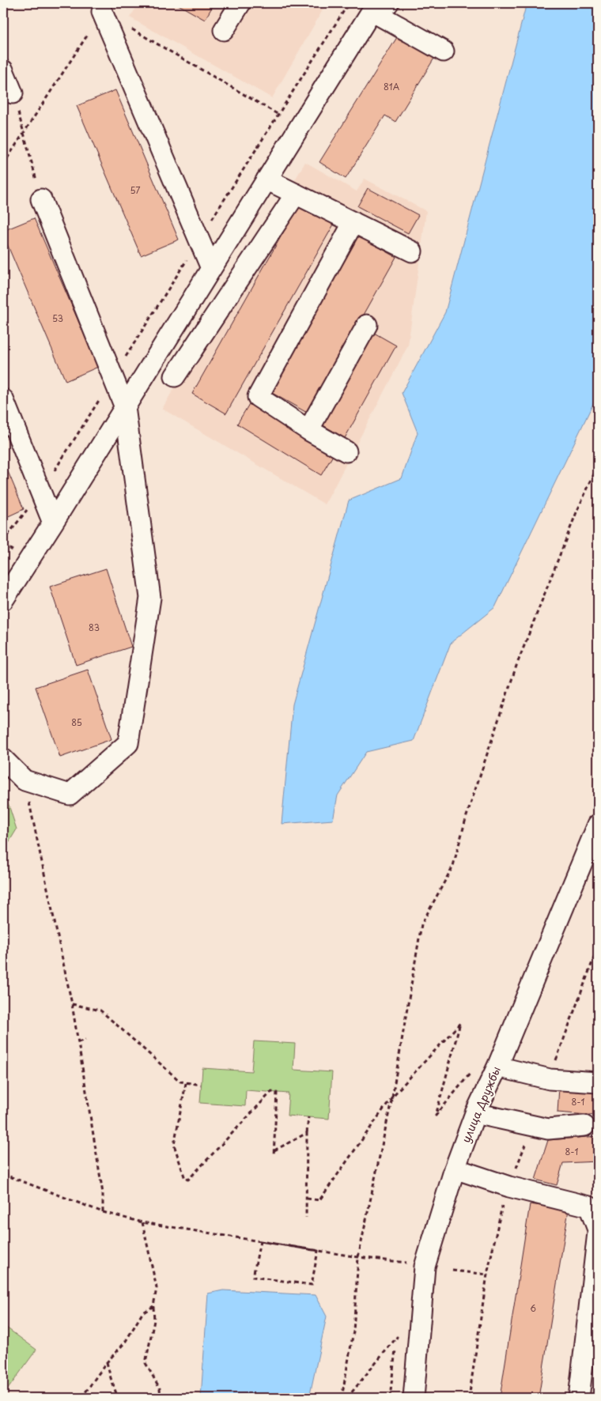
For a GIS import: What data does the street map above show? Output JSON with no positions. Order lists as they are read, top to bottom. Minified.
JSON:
{"streets":{"street":["улица Дружбы"]},"house_numbers":["81А","57","53","83","85","8-1","8-1","6"]}
